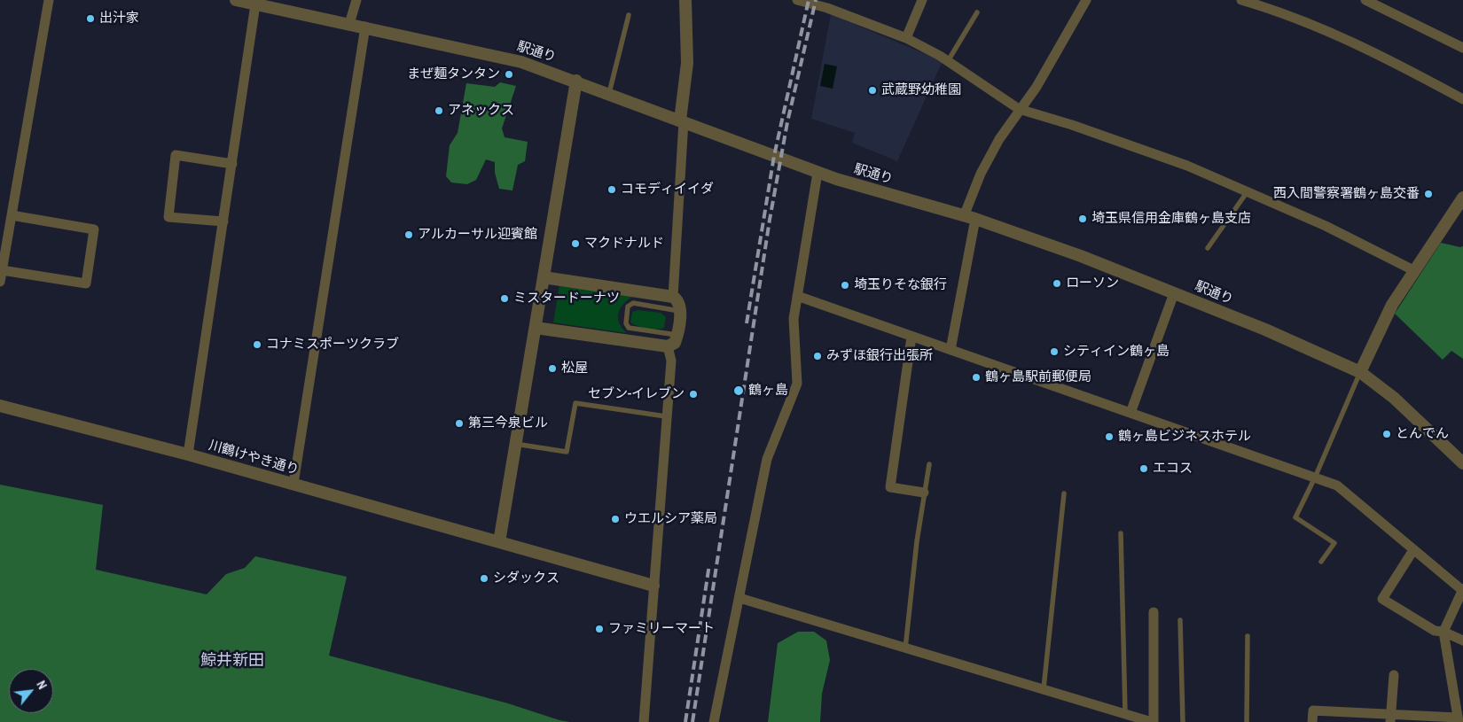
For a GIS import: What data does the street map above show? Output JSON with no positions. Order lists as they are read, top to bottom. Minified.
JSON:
{"streets":{"street":["駅通り","川鶴けやき通り"]},"districts":["鯨井新田"],"places":["出汁家","まぜ麺タンタン","武蔵野幼稚園","アネックス","コモディイイダ","西入間警察署鶴ヶ島交番","埼玉県信用金庫鶴ヶ島支店","アルカーサル迎賓館","マクドナルド","ローソン","埼玉りそな銀行","ミスタードーナツ","コナミスポーツクラブ","シティイン鶴ヶ島","みずほ銀行出張所","松屋","鶴ヶ島駅前郵便局","鶴ヶ島","セブン-イレブン","第三今泉ビル","とんでん","鶴ヶ島ビジネスホテル","エコス","ウエルシア薬局","シダックス","ファミリーマート"],"north":"top right"}
